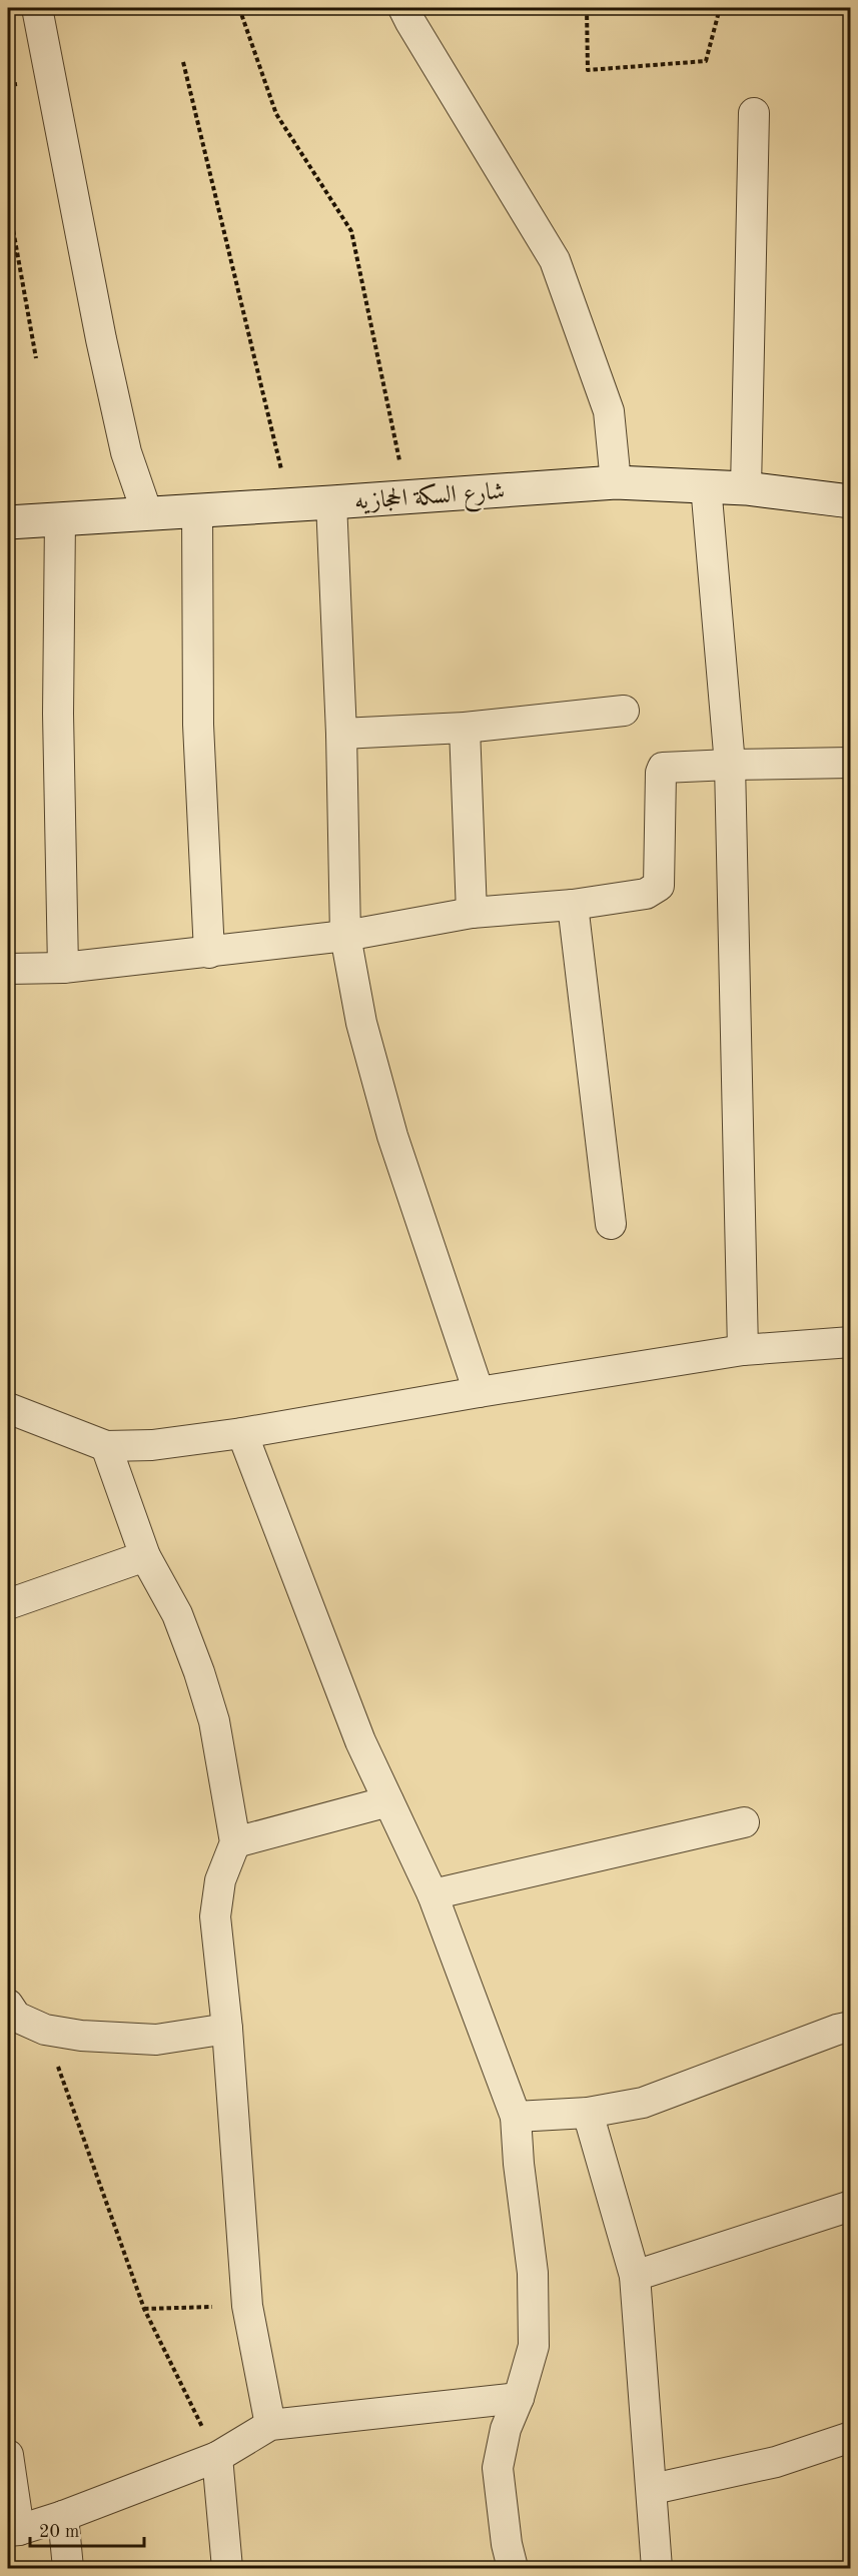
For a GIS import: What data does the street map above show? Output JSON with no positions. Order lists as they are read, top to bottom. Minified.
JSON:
{"streets":{"street":["شارع السكة الحجازيه"]},"scale_bar":"20 m"}
